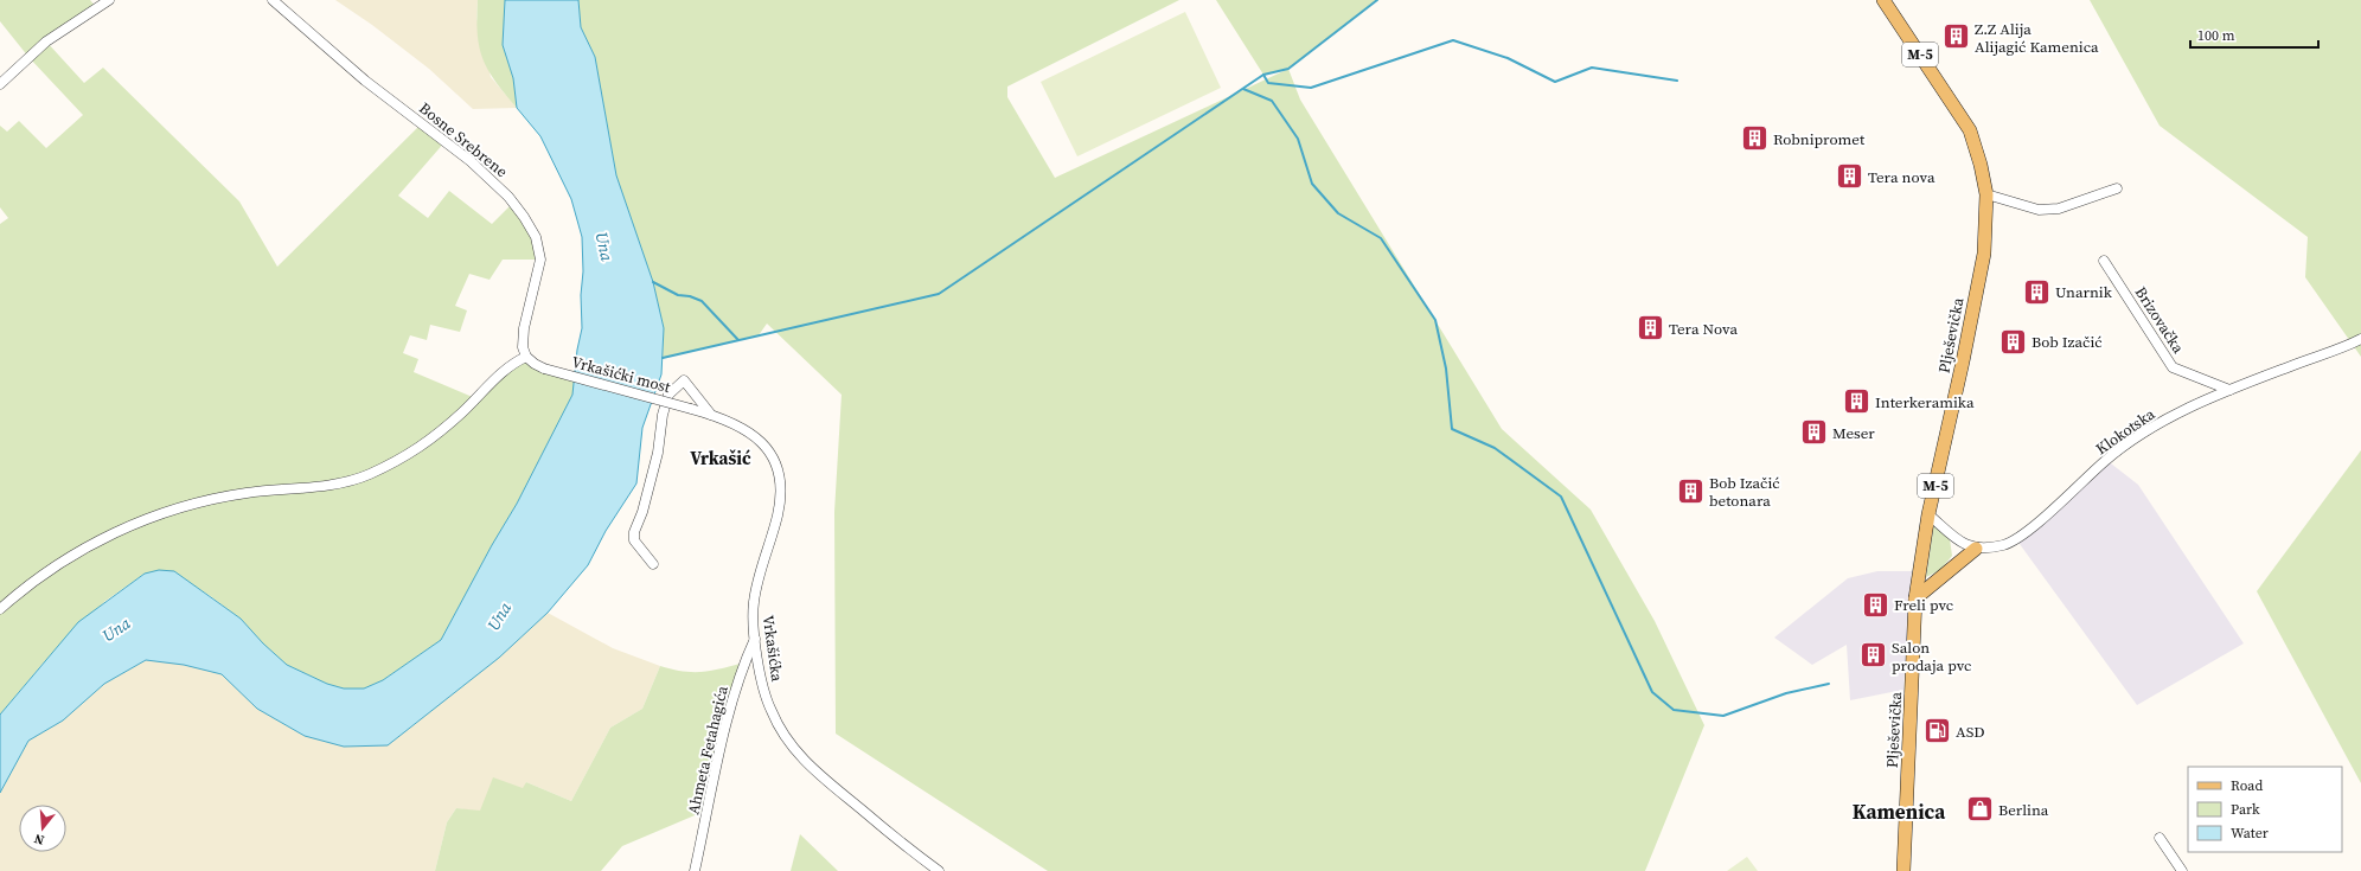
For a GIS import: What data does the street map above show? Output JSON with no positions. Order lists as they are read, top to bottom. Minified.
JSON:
{"streets":{"main road":["M-5","Plješevička"],"street":["Bosne Srebrene","Brizovačka","Vrkašićki most","Klokotska","Vrkašićka","Ahmeta Fetahagića"]},"crossings":[["Bosne Srebrene","Vrkašićki most"],["Brizovačka","Klokotska"],["Vrkašićki most","Vrkašićka"],["Vrkašićka","Ahmeta Fetahagića"]],"districts":["Vrkašić","Kamenica"],"water":["Una"],"places":{"building":["Z.Z Alija Alijagić Kamenica","Robnipromet","Tera nova","Unarnik","Tera Nova","Bob Izačić","Interkeramika","Meser","Bob Izačić betonara","Freli pvc","Salon prodaja pvc"],"fuel station":["ASD"],"shop":["Berlina"]},"legend":["Road","Park","Water"],"scale_bar":"100 m","north":"bottom"}
